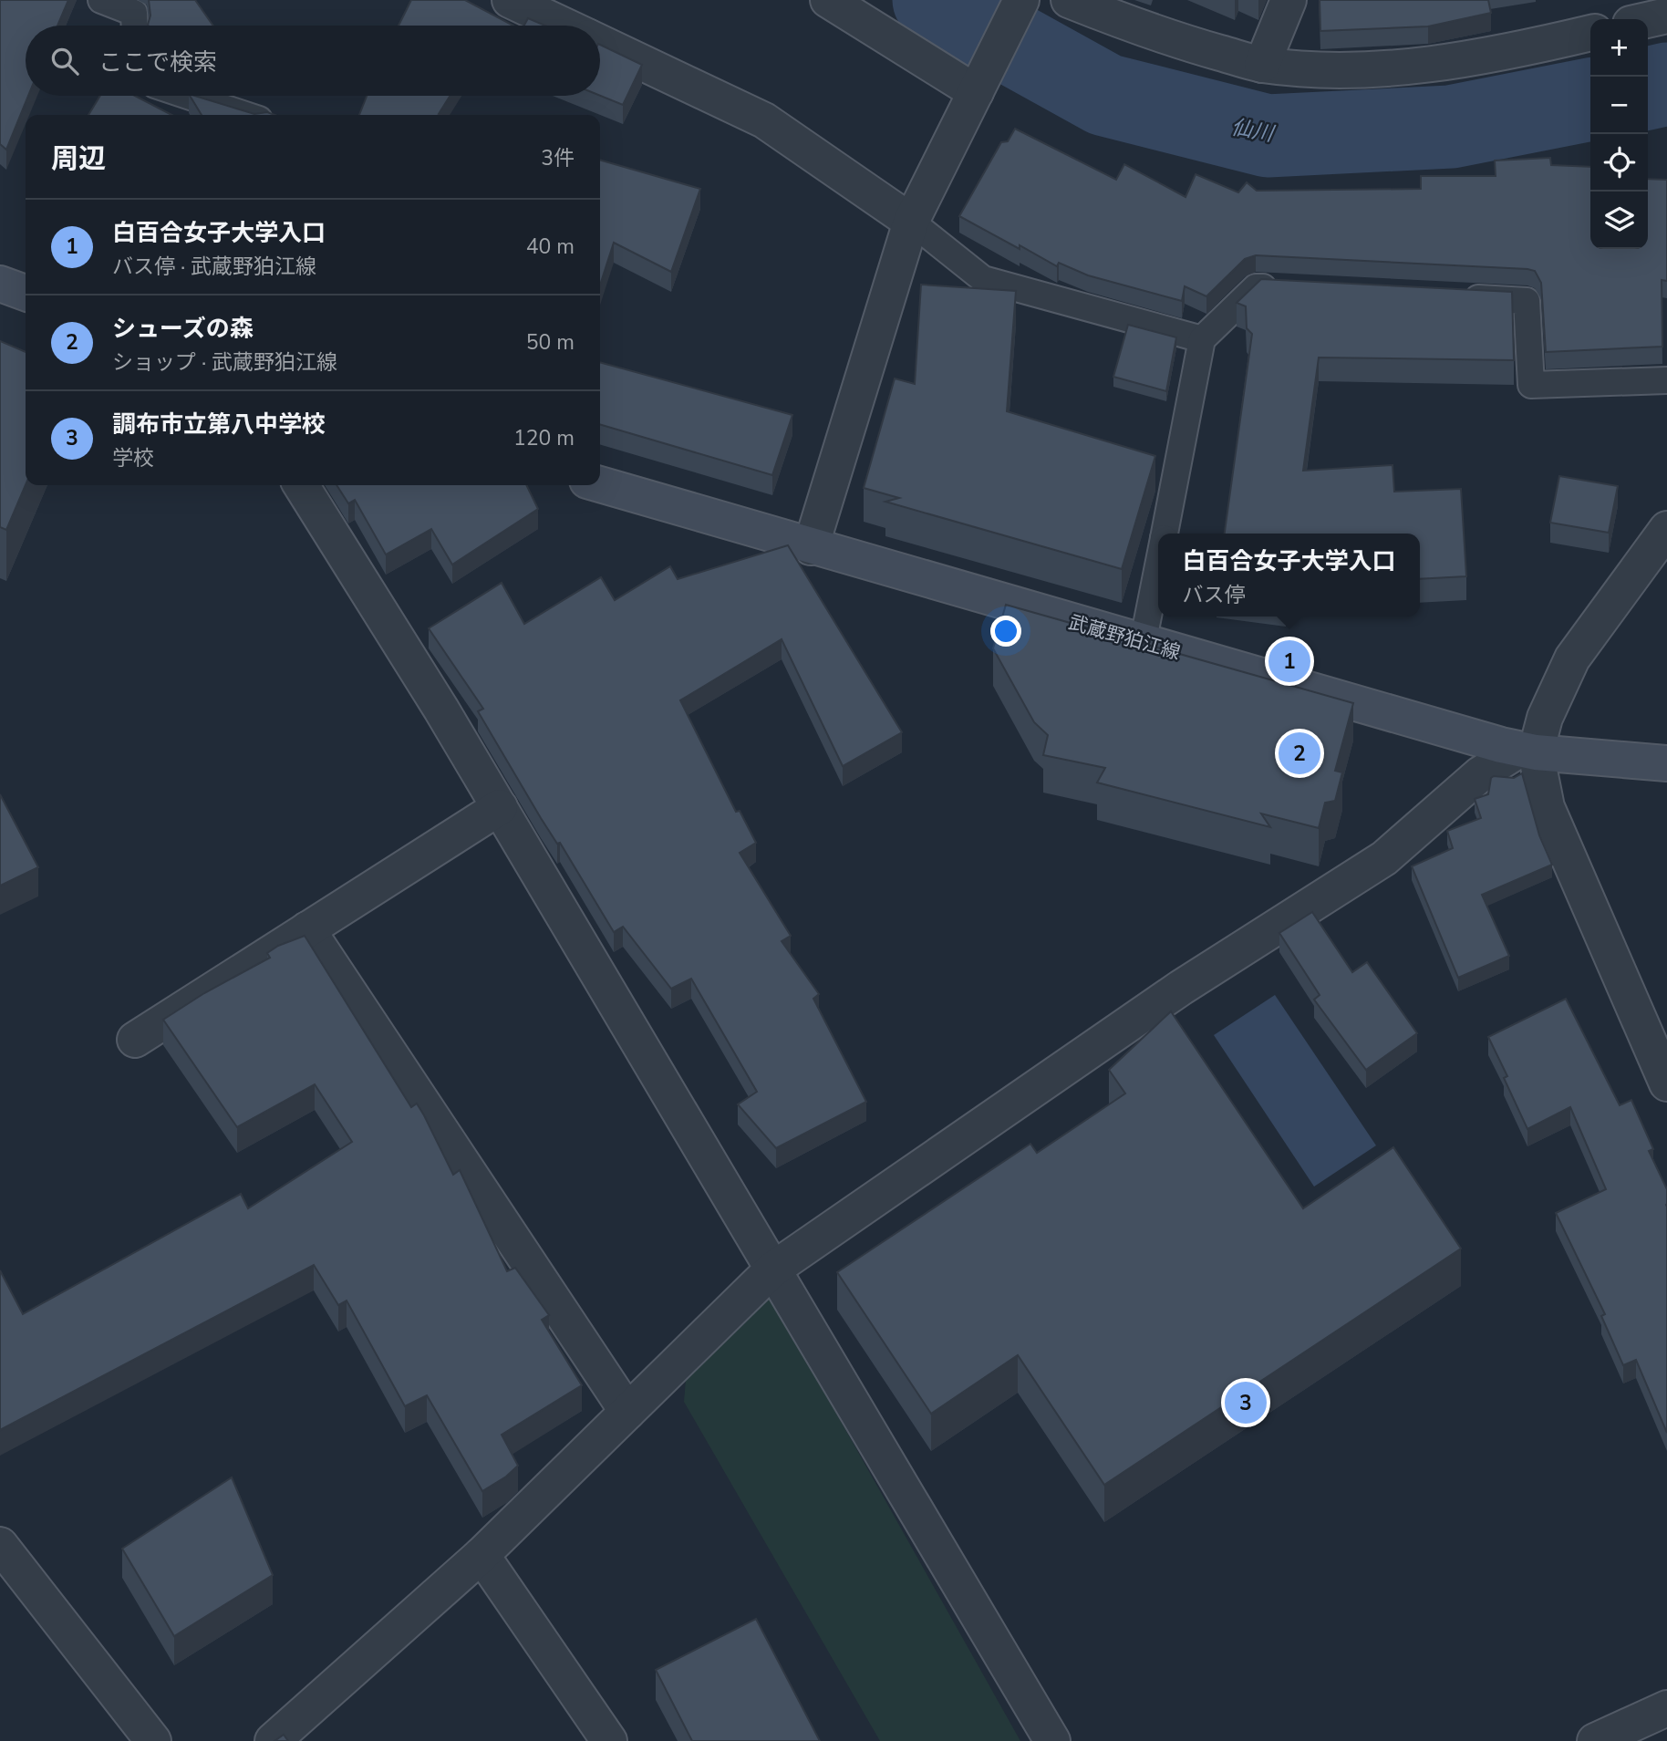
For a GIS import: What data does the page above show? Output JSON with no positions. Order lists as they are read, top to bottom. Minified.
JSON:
{"streets":{"main road":["武蔵野狛江線"]},"water":["仙川"],"page":{"map_buttons":["+","−"],"search":"ここで検索","heading":["周辺","3件"],"list":[{"mark":"1","name":"白百合女子大学入口","note":"バス停 · 武蔵野狛江線","value":"40 m"},{"mark":"2","name":"シューズの森","note":"ショップ · 武蔵野狛江線","value":"50 m"},{"mark":"3","name":"調布市立第八中学校","note":"学校","value":"120 m"}],"popup":["白百合女子大学入口","バス停"],"pins":["1","2","3"]}}
